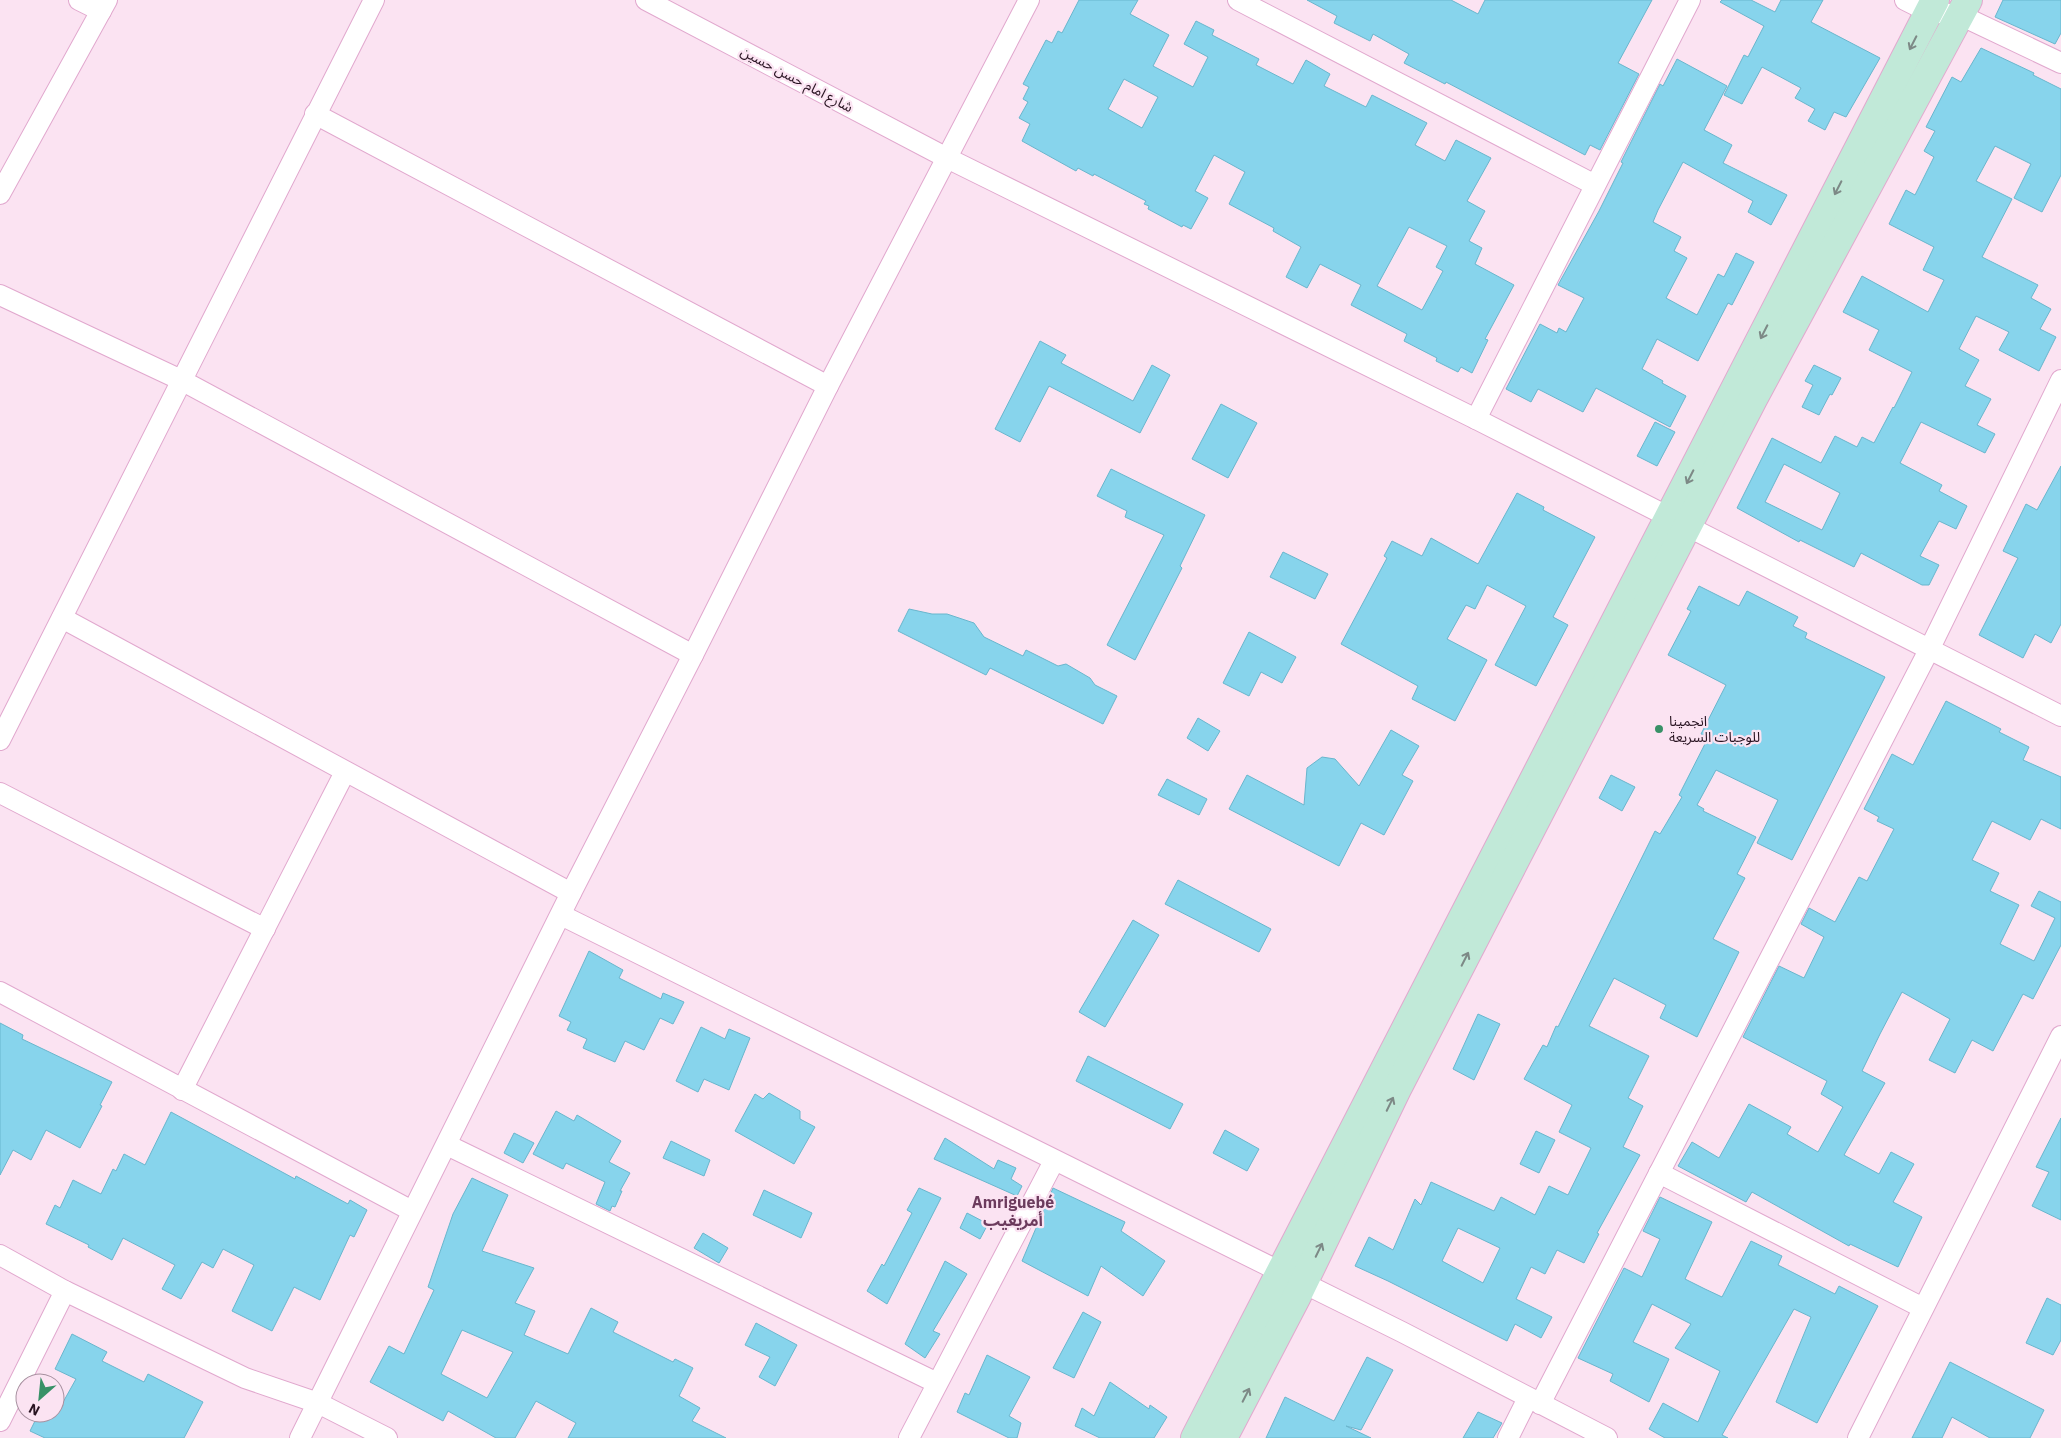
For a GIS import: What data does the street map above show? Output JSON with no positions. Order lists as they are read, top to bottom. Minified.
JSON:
{"streets":{"street":["شارع امام حسن حسين"]},"districts":["Amriguebé أمريغيب"],"places":["انجمينا للوجبات السريعة"],"north":"bottom left"}
